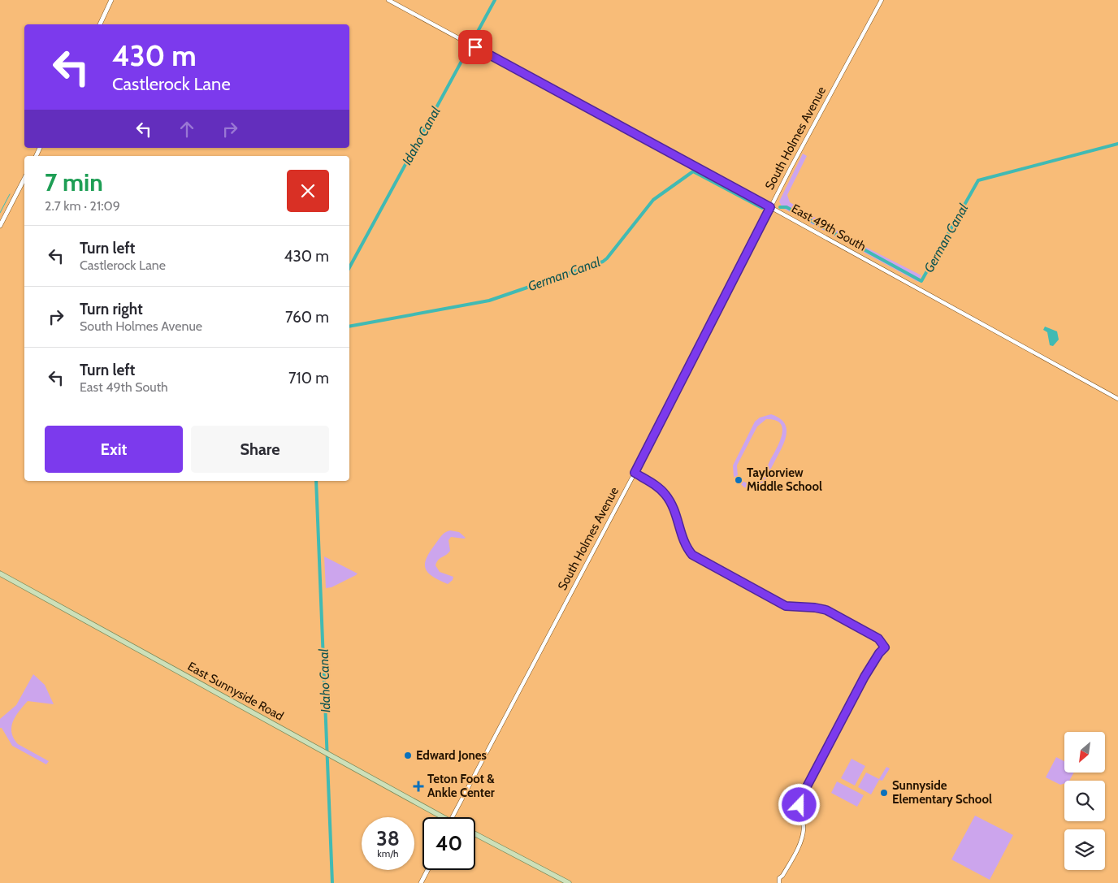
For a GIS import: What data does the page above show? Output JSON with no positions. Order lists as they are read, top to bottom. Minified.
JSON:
{"streets":{"main road":["East Sunnyside Road"],"street":["South Holmes Avenue","East 49th South"]},"crossings":[["South Holmes Avenue","East 49th South"]],"water":["Idaho Canal","German Canal"],"places":{"other":["Taylorview Middle School","Edward Jones","Sunnyside Elementary School"],"health":["Teton Foot & Ankle Center"]},"north":"bottom left","page":{"turn":["430 m","Castlerock Lane"],"heading":["7 min","2.7 km · 21:09"],"list":[{"name":"Turn left","note":"Castlerock Lane","value":"430 m"},{"name":"Turn right","note":"South Holmes Avenue","value":"760 m"},{"name":"Turn left","note":"East 49th South","value":"710 m"}],"buttons":["Exit","Share"],"speed":"38 km/h","limit":"40"}}
